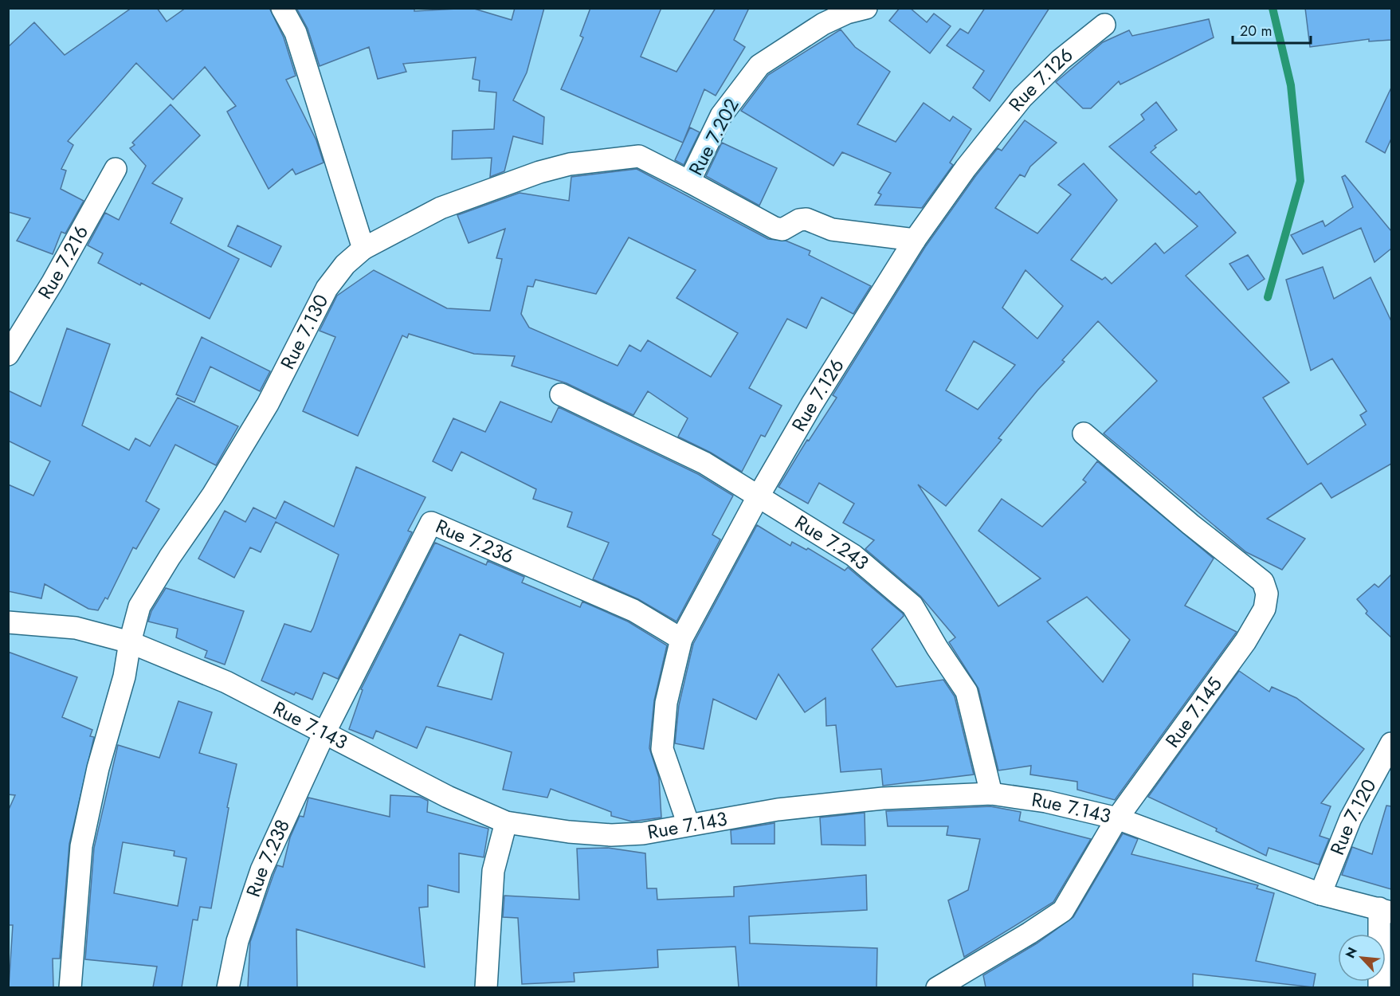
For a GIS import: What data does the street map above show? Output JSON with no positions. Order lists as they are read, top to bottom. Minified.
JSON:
{"streets":{"street":["Rue 7.126","Rue 7.202","Rue 7.216","Rue 7.130","Rue 7.236","Rue 7.243","Rue 7.145","Rue 7.143","Rue 7.120","Rue 7.238"]},"crossings":[["Rue 7.126","Rue 7.202"],["Rue 7.126","Rue 7.236"],["Rue 7.126","Rue 7.243"],["Rue 7.126","Rue 7.143"],["Rue 7.202","Rue 7.130"],["Rue 7.130","Rue 7.143"],["Rue 7.236","Rue 7.143"],["Rue 7.236","Rue 7.238"],["Rue 7.243","Rue 7.143"],["Rue 7.145","Rue 7.143"],["Rue 7.143","Rue 7.120"],["Rue 7.143","Rue 7.238"]],"scale_bar":"20 m","north":"top left"}
